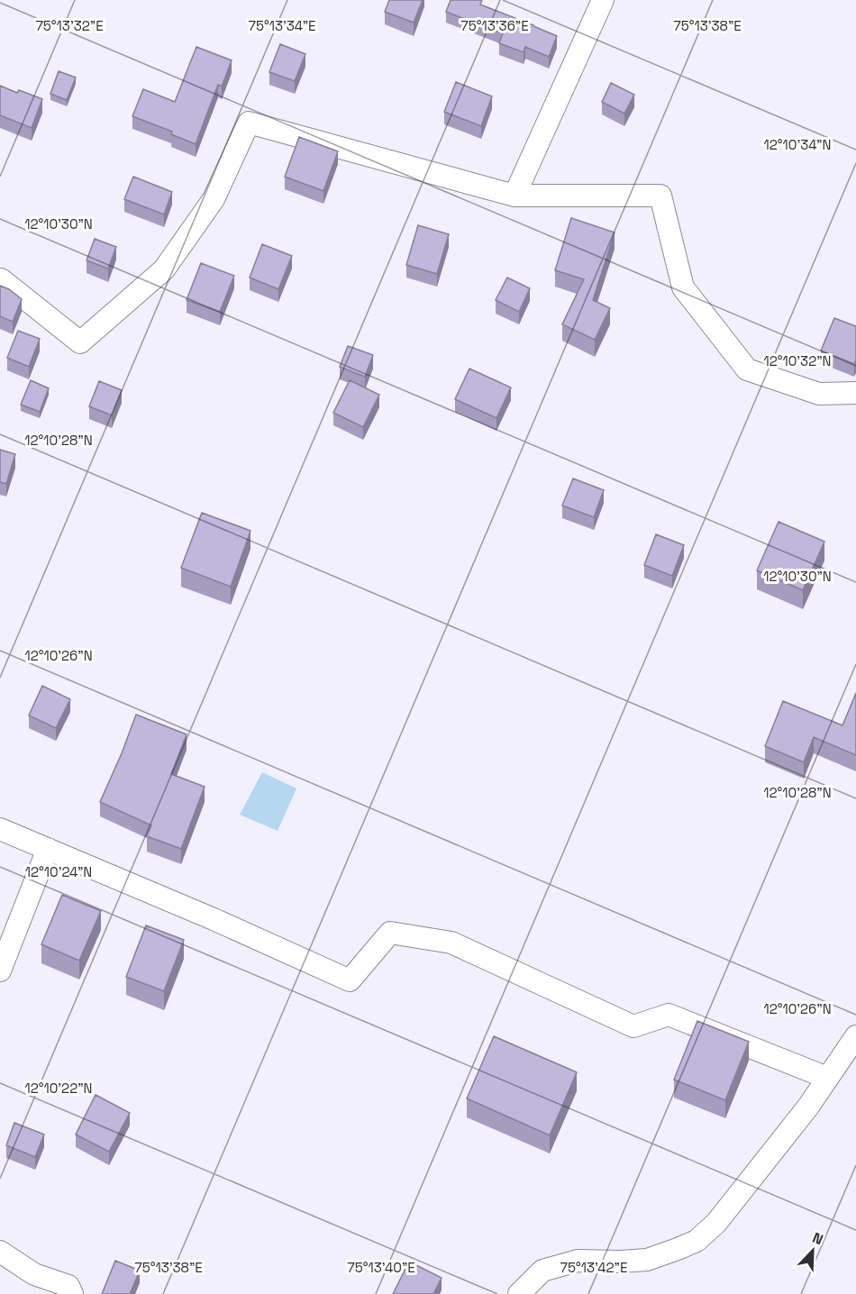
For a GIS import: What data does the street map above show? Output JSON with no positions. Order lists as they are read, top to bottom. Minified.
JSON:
{"north":"top right","coordinates":["75°13'32\"E","75°13'34\"E","75°13'36\"E","75°13'38\"E","12°10'34\"N","12°10'30\"N","12°10'32\"N","12°10'28\"N","12°10'26\"N","12°10'24\"N","12°10'22\"N","75°13'40\"E","75°13'42\"E"]}
